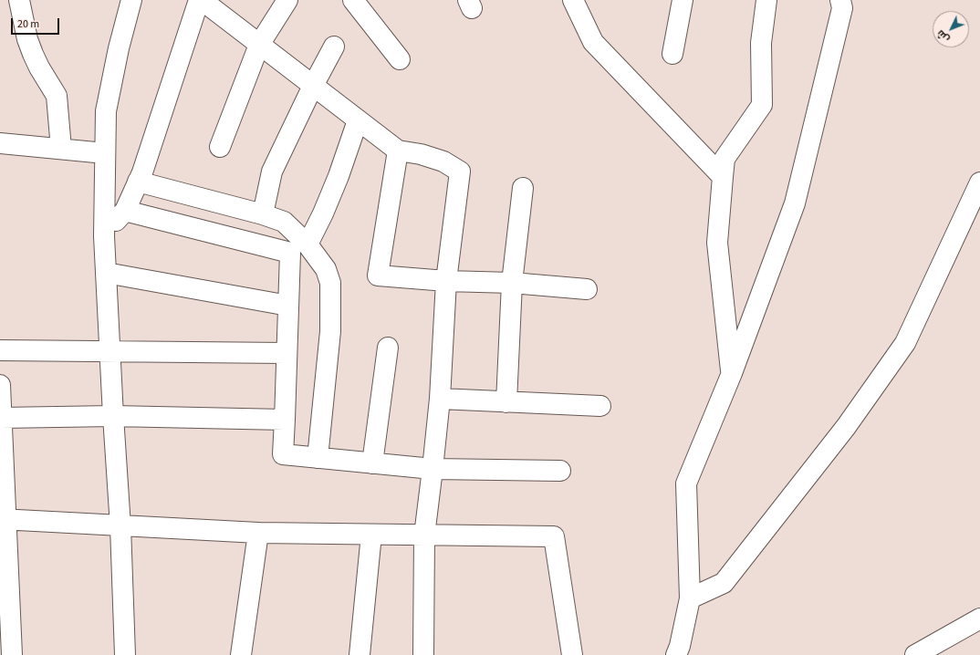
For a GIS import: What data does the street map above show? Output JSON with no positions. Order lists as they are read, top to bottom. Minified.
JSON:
{"scale_bar":"20 m","north":"bottom left"}
